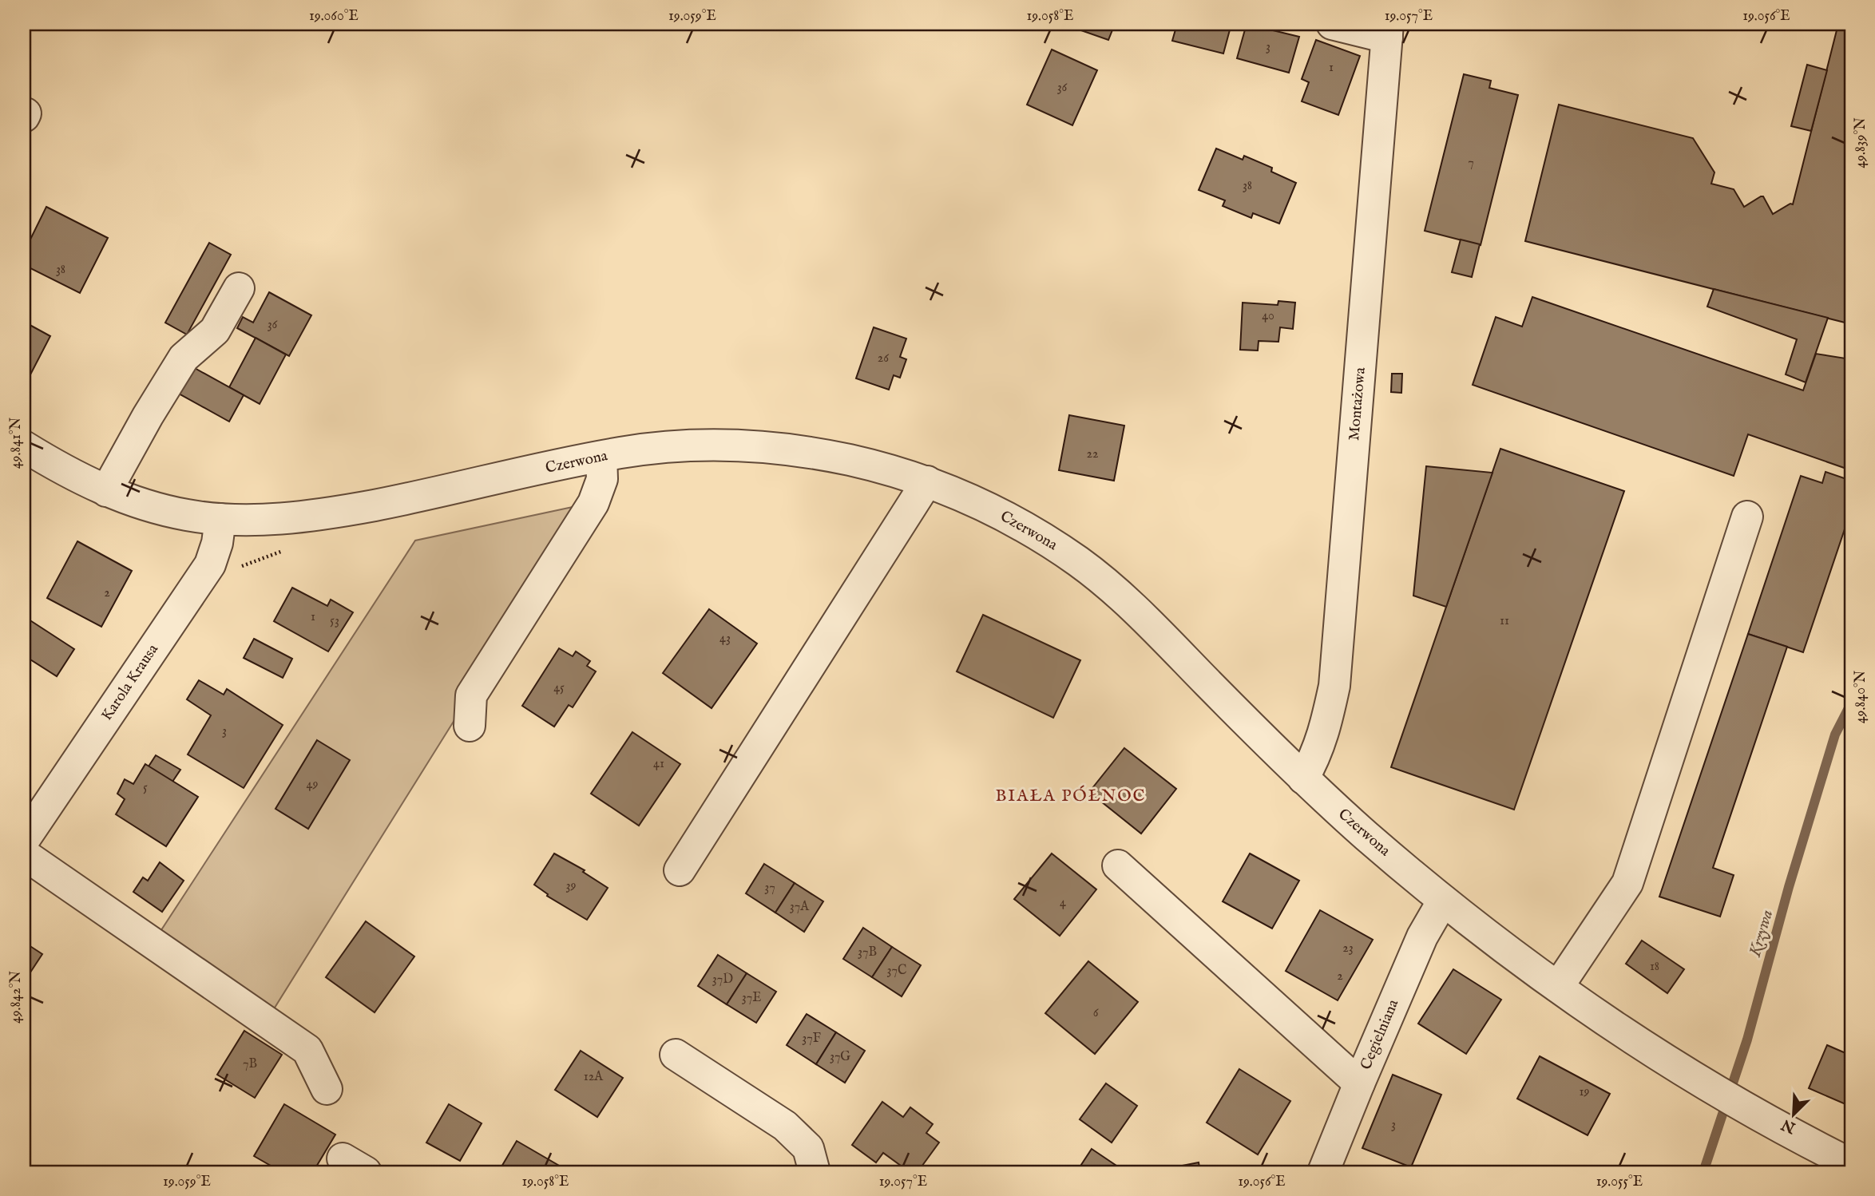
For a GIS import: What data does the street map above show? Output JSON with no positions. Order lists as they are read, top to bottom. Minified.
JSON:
{"streets":{"street":["Montażowa","Czerwona","Karola Krausa","Cegielniana"]},"crossings":[["Montażowa","Czerwona"],["Czerwona","Karola Krausa"],["Czerwona","Cegielniana"]],"districts":["BIAŁA PÓŁNOC"],"water":["Krzywa"],"house_numbers":["3","1","36","7","38","38","40","36","26","22","2","1","53","11","43","45","3","41","49","5","39","37","4","37A","23","37B","18","37C","2","37D","37E","6","37F","37G","7B","12A","19","3"],"north":"bottom left","coordinates":["19.060°E","19.059°E","19.058°E","19.057°E","19.056°E","49.839°N","49.841°N","49.840°N","49.842°N","19.055°E"]}
